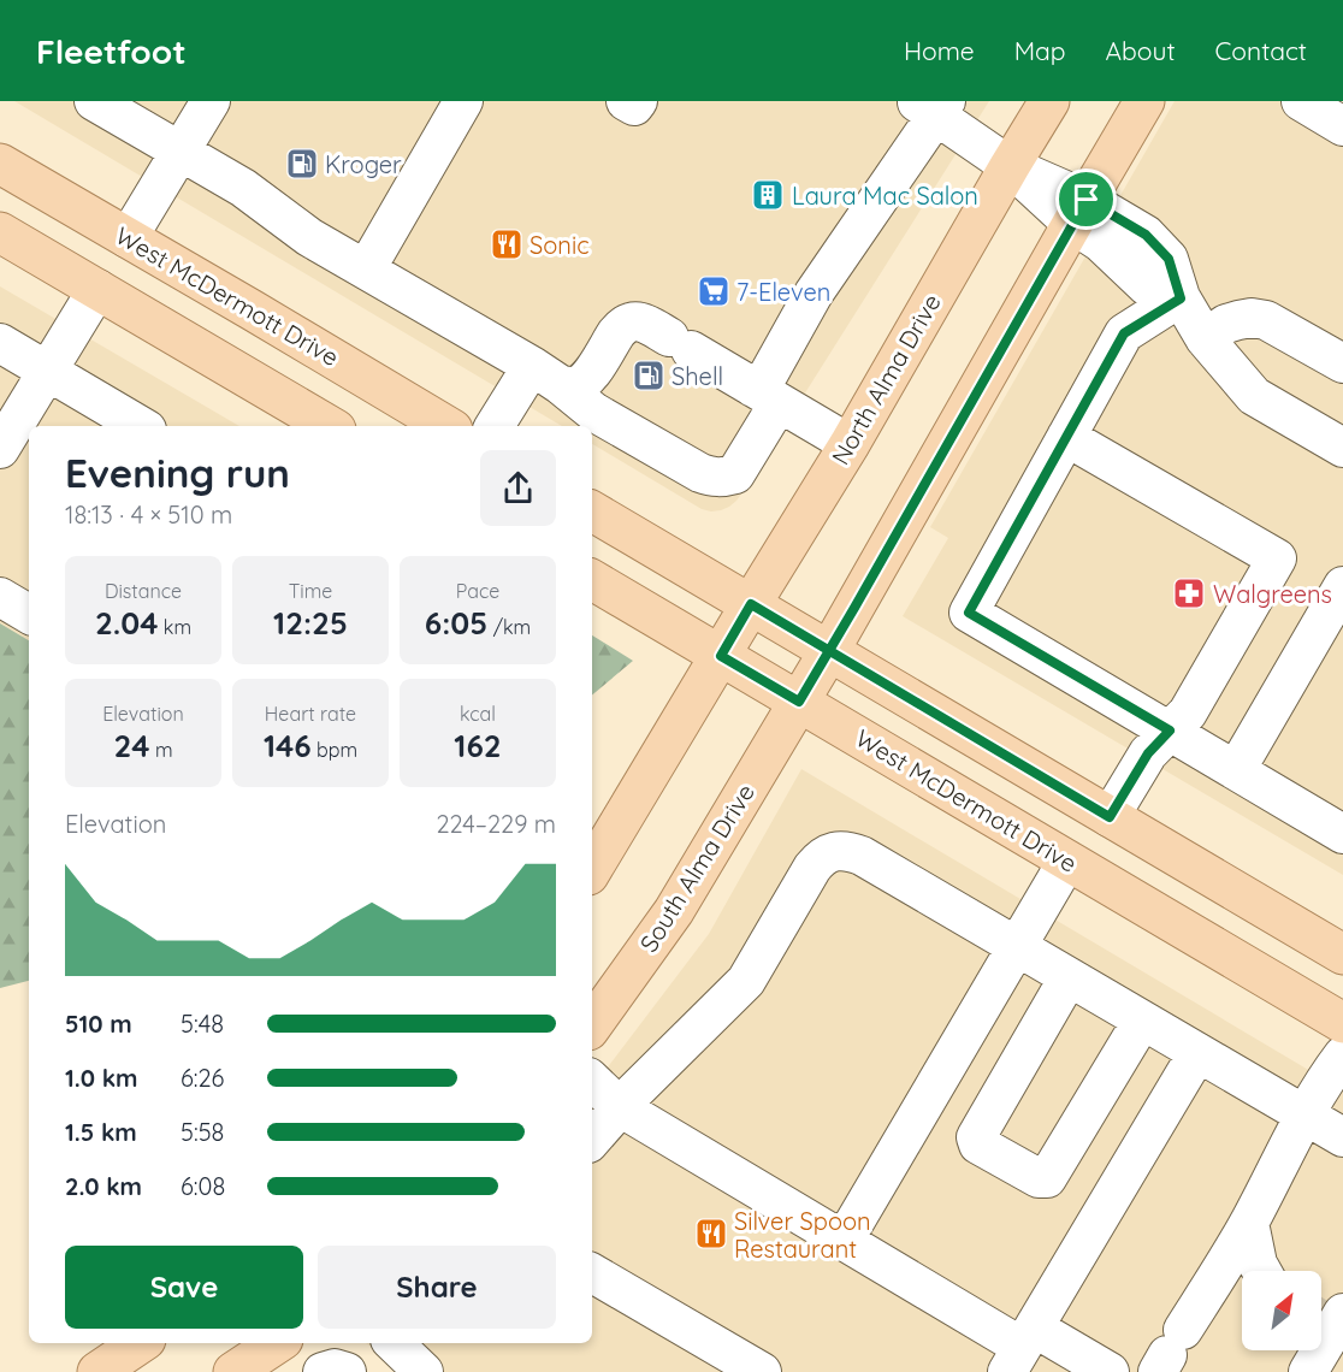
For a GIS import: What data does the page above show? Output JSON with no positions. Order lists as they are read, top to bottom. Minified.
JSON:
{"streets":{"main road":["West McDermott Drive","North Alma Drive","South Alma Drive"]},"crossings":[["West McDermott Drive","North Alma Drive"],["West McDermott Drive","South Alma Drive"]],"places":{"fuel station":["Kroger","Shell"],"building":["Laura Mac Salon"],"restaurant":["Sonic","Silver Spoon Restaurant"],"supermarket":["7-Eleven"],"pharmacy":["Walgreens"]},"north":"top right","page":{"header":"Fleetfoot","nav":["Home","Map","About","Contact"],"heading":["Evening run","18:13 · 4 × 510 m"],"stats":[["Distance","2.04 km"],["Time","12:25"],["Pace","6:05 /km"],["Elevation","24 m"],["Heart rate","146 bpm"],["kcal","162"]],"chart":["Elevation","224–229 m"],"list":[{"name":"510 m","note":"5:48"},{"name":"1.0 km","note":"6:26"},{"name":"1.5 km","note":"5:58"},{"name":"2.0 km","note":"6:08"}],"buttons":["Save","Share"]}}
